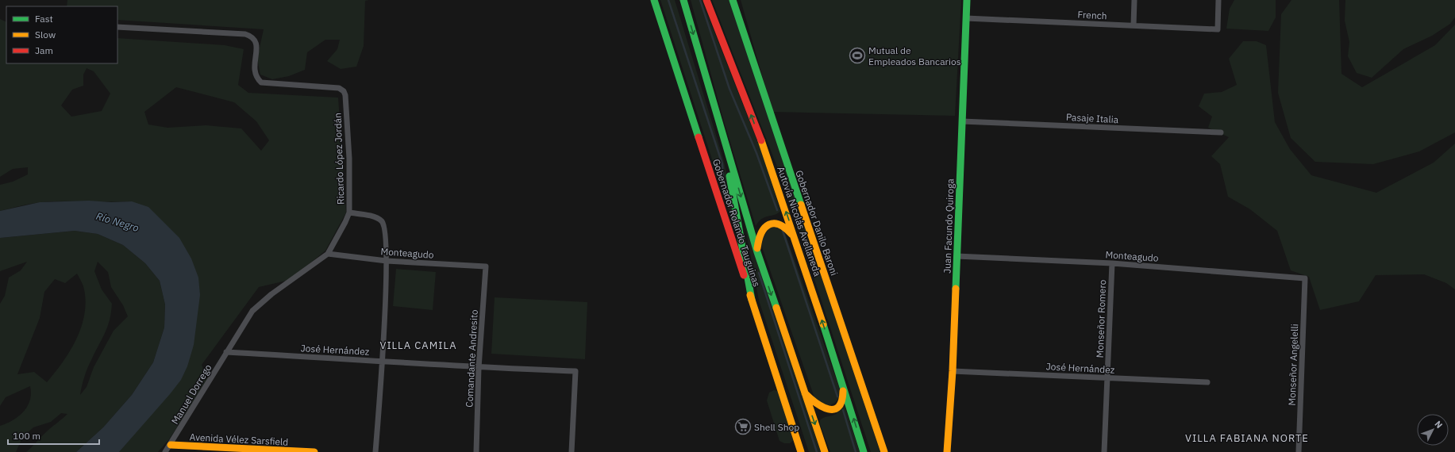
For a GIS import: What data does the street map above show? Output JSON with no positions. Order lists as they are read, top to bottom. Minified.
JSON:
{"streets":{"main road":["Autovía Nicolás Avellaneda","Gobernador Rolando Tauguinas","Gobernador Danilo Baroni","Juan Facundo Quiroga","Avenida Vélez Sarsfield"],"street":["French","Pasaje Italia","Ricardo López Jordán","Monteagudo","Monseñor Romero","José Hernández","Comandante Andresito","Monseñor Angelelli","Manuel Dorrego"]},"crossings":[["French","Juan Facundo Quiroga"],["Pasaje Italia","Juan Facundo Quiroga"],["Ricardo López Jordán","Monteagudo"],["Ricardo López Jordán","José Hernández"],["Ricardo López Jordán","Manuel Dorrego"],["Juan Facundo Quiroga","Monteagudo"],["Juan Facundo Quiroga","José Hernández"],["Monteagudo","Monseñor Romero"],["Monteagudo","Comandante Andresito"],["Monteagudo","Monseñor Angelelli"],["Monseñor Romero","José Hernández"],["José Hernández","Comandante Andresito"],["José Hernández","Manuel Dorrego"],["Manuel Dorrego","Avenida Vélez Sarsfield"]],"districts":["VILLA CAMILA","VILLA FABIANA NORTE"],"water":["Río Negro"],"places":{"sports":["Mutual de Empleados Bancarios"],"supermarket":["Shell Shop"]},"legend":["Fast","Slow","Jam"],"scale_bar":"100 m","north":"top right"}
